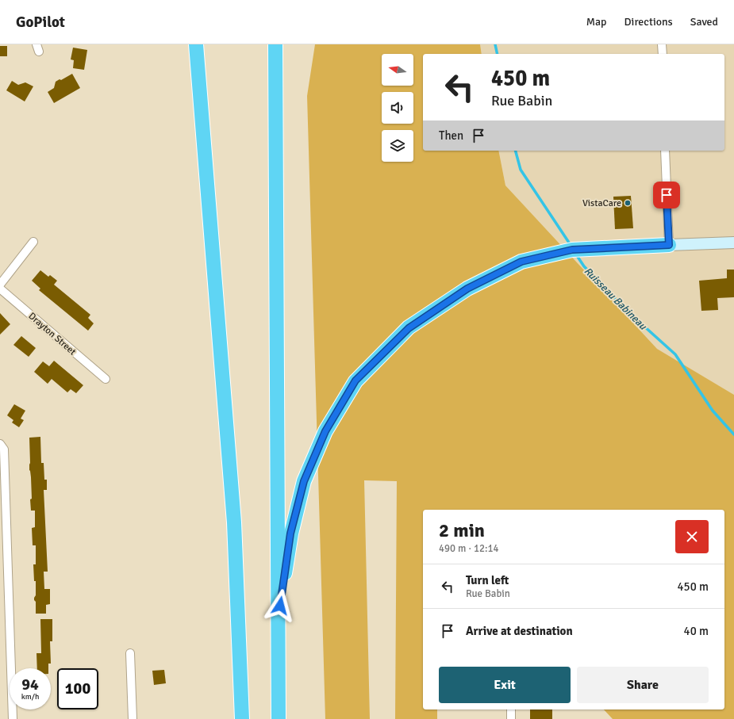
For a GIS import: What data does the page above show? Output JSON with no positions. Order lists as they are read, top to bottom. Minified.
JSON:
{"streets":{"street":["Drayton Street"]},"water":["Ruisseau Babineau"],"places":["VistaCare"],"north":"left","page":{"header":"GoPilot","nav":["Map","Directions","Saved"],"turn":["450 m","Rue Babin"],"then":"Then","heading":["2 min","490 m · 12:14"],"list":[{"name":"Turn left","note":"Rue Babin","value":"450 m"},{"name":"Arrive at destination","value":"40 m"}],"buttons":["Exit","Share"],"speed":"94 km/h","limit":"100"}}
